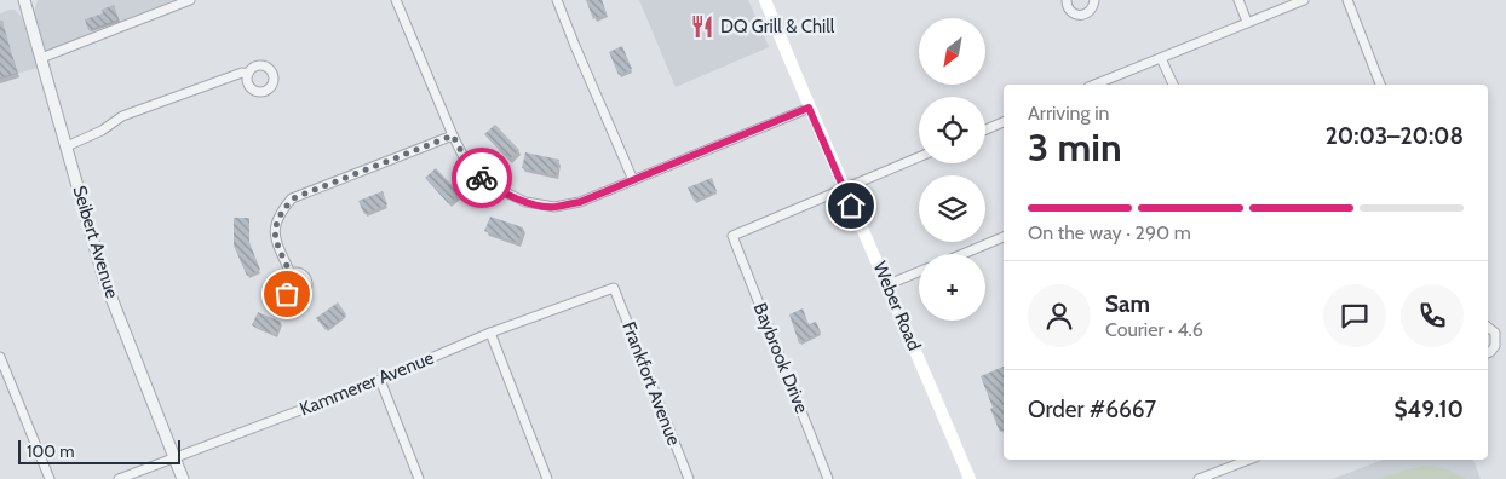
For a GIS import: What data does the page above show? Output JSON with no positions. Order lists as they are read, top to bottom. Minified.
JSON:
{"streets":{"main road":["Weber Road"],"street":["Seibert Avenue","Baybrook Drive","Kammerer Avenue","Frankfort Avenue"]},"crossings":[["Seibert Avenue","Kammerer Avenue"],["Weber Road","Baybrook Drive"],["Kammerer Avenue","Frankfort Avenue"]],"places":{"restaurant":["DQ Grill & Chill"]},"scale_bar":"100 m","north":"bottom left","page":{"map_buttons":"+","heading":["3 min","Arriving in","20:03–20:08"],"panel":["Sam","Courier · 4.6","Order #6667","$49.10"],"bar":"On the way · 290 m","scale":"100 m"}}
